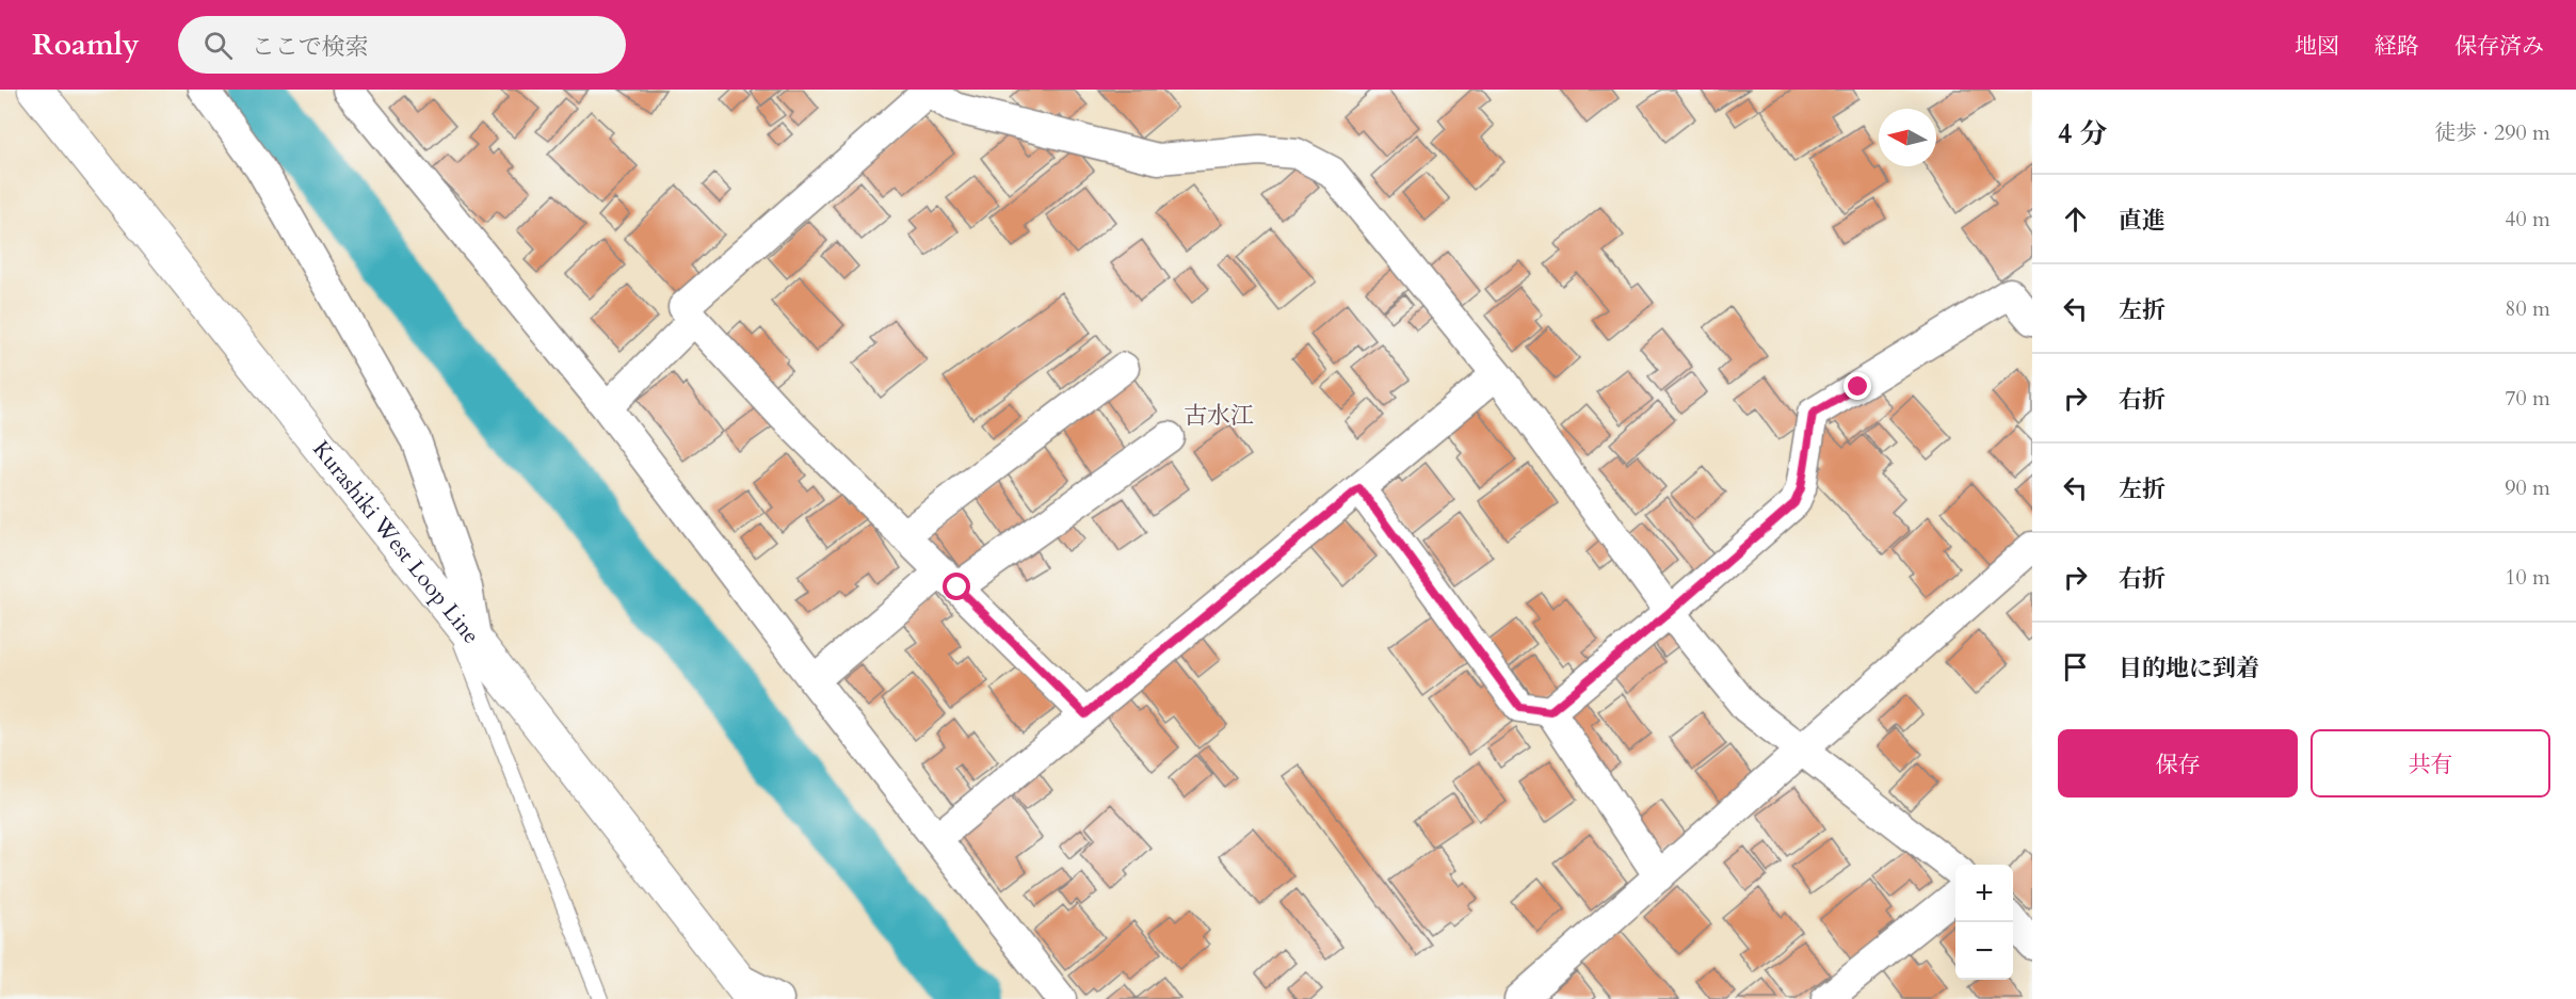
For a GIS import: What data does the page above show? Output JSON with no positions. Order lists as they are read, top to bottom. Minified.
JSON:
{"streets":{"main road":["Kurashiki West Loop Line"]},"districts":["古水江"],"north":"left","page":{"header":"Roamly","search":"ここで検索","nav":["地図","経路","保存済み"],"heading":["4 分","徒歩 · 290 m"],"list":[["直進","40 m"],["左折","80 m"],["右折","70 m"],["左折","90 m"],["右折","10 m"],"目的地に到着"],"buttons":["保存","共有"],"map_buttons":["+","−"]}}
